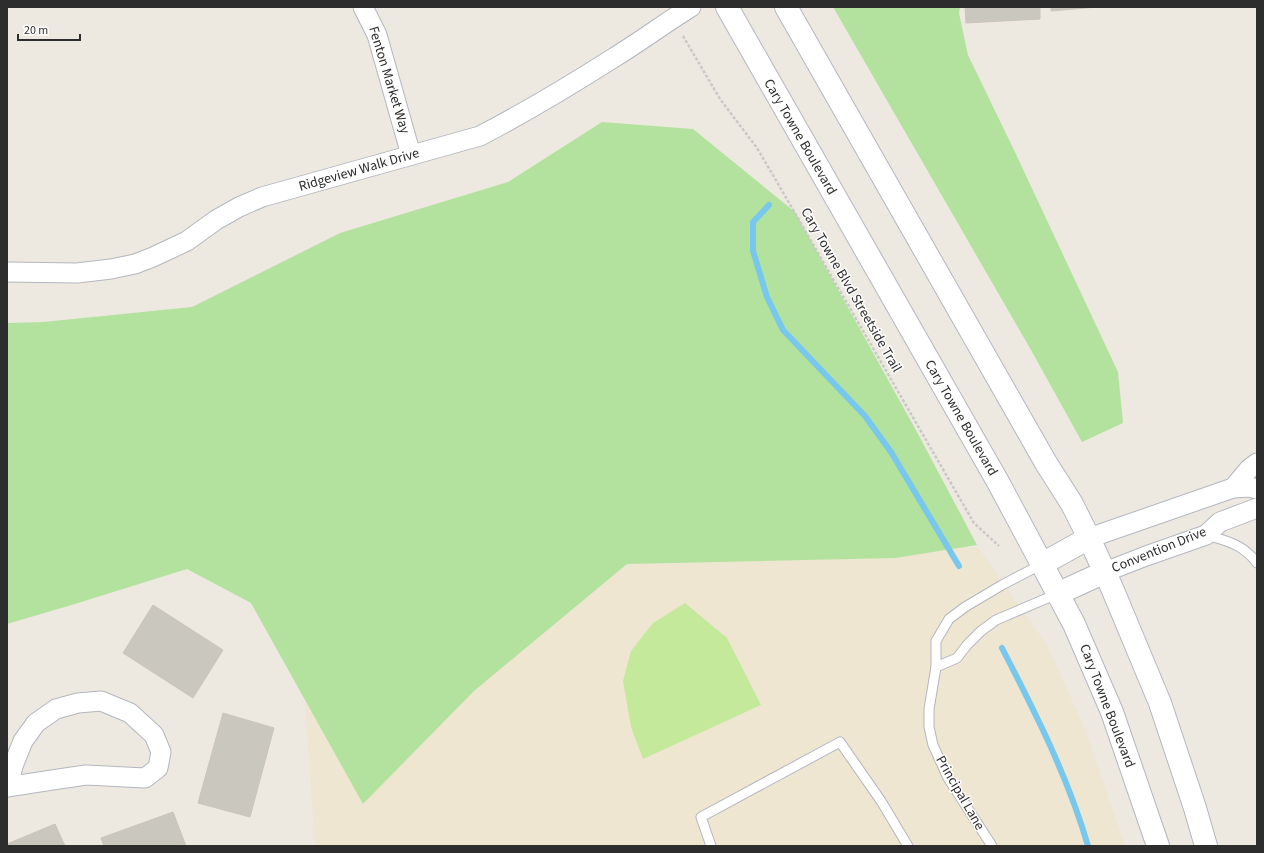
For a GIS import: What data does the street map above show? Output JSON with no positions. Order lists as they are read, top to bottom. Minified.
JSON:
{"streets":{"main road":["Cary Towne Boulevard"],"street":["Fenton Market Way","Ridgeview Walk Drive","Convention Drive"],"lane":["Principal Lane"],"path":["Cary Towne Blvd Streetside Trail"]},"crossings":[["Fenton Market Way","Ridgeview Walk Drive"],["Cary Towne Boulevard","Principal Lane"]],"scale_bar":"20 m"}
